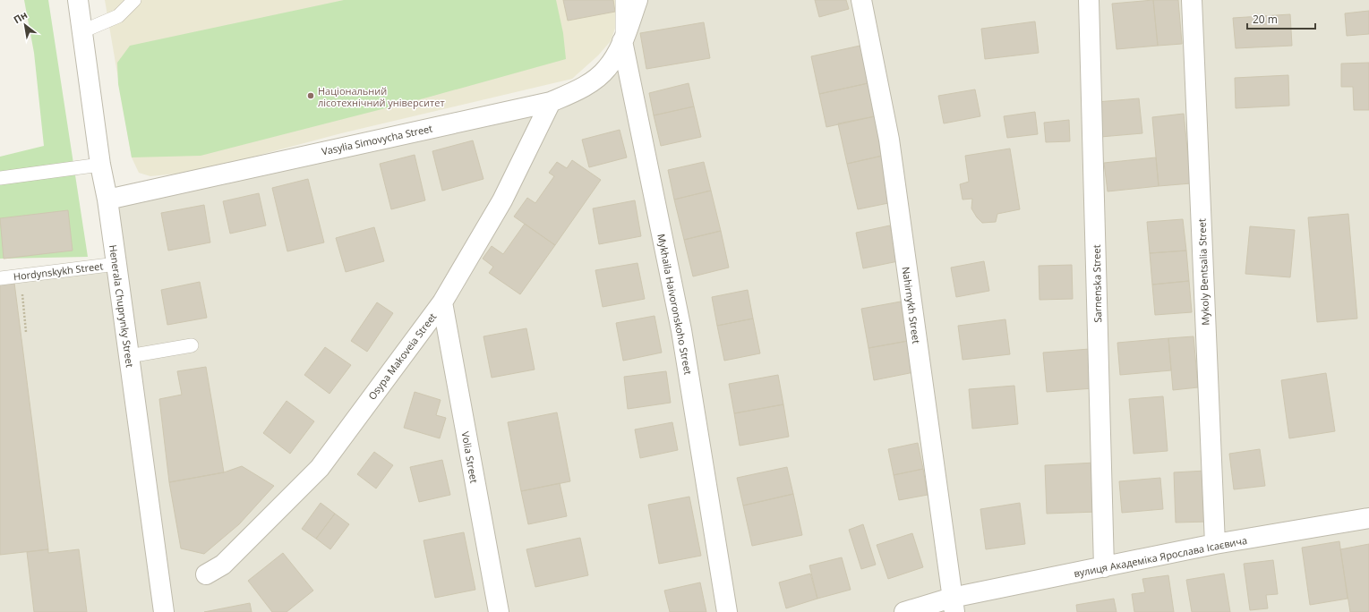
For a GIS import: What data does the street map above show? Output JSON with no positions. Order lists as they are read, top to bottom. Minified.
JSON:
{"streets":{"street":["Vasylia Simovycha Street","Mykoly Bentsalia Street","Sarnenska Street","Mykhaila Haivoronskoho Street","Nahirnykh Street","Henerala Chuprynky Street","Osypa Makoveia Street","Volia Street","вулиця Академіка Ярослава Ісаєвича"],"lane":["Hordynskykh Street"]},"crossings":[["Vasylia Simovycha Street","Mykhaila Haivoronskoho Street"],["Vasylia Simovycha Street","Henerala Chuprynky Street"],["Vasylia Simovycha Street","Osypa Makoveia Street"],["Hordynskykh Street","Henerala Chuprynky Street"],["Mykoly Bentsalia Street","вулиця Академіка Ярослава Ісаєвича"],["Sarnenska Street","вулиця Академіка Ярослава Ісаєвича"],["Nahirnykh Street","вулиця Академіка Ярослава Ісаєвича"],["Osypa Makoveia Street","Volia Street"]],"places":["Національний лісотехнічний університет"],"scale_bar":"20 m","north":"top left"}
